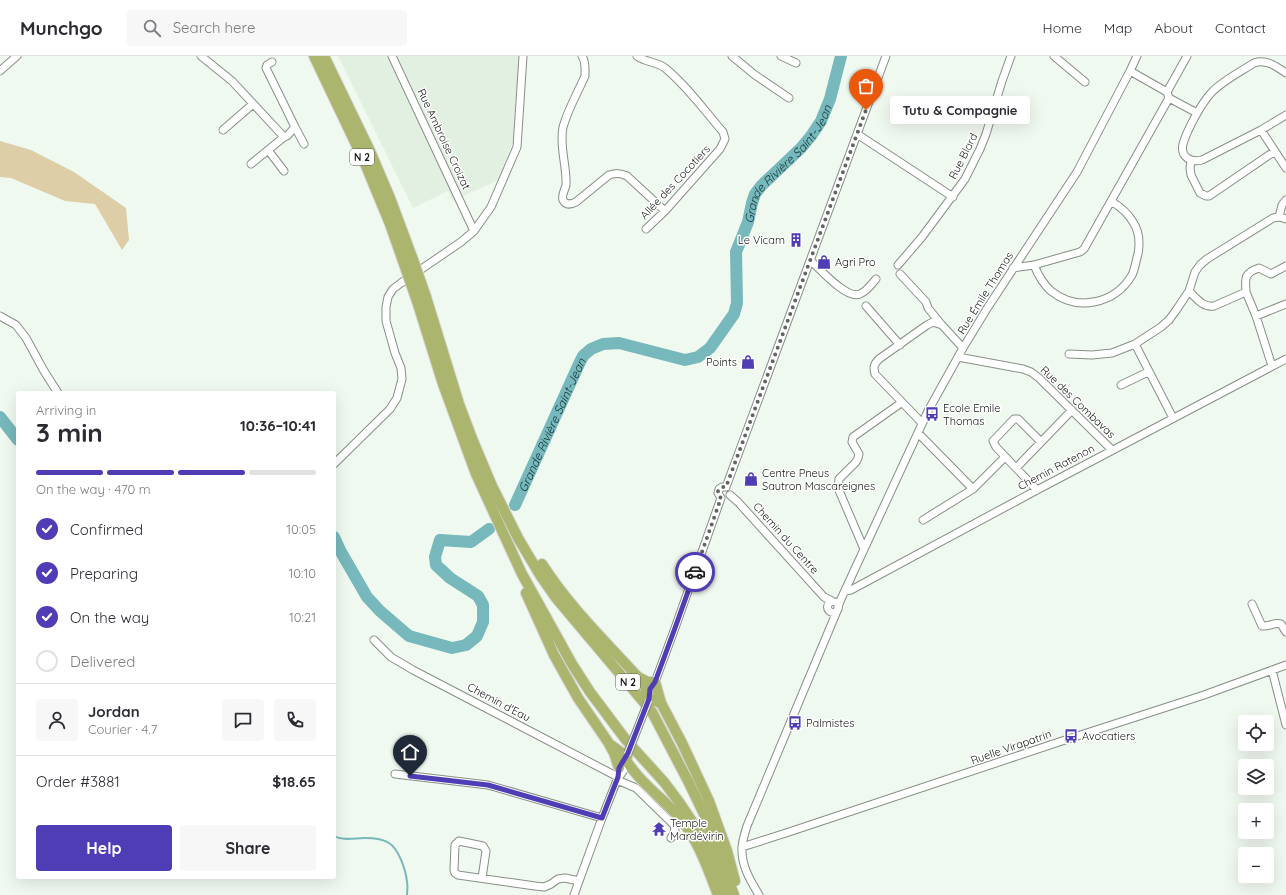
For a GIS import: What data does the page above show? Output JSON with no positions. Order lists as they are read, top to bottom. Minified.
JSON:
{"streets":{"highway":["N 2"],"street":["Rue Ambroise Croizat","Rue Blard","Allée des Cocotiers","Rue Émile Thomas","Rue des Combavas","Chemin Ratenon","Chemin du Centre","Chemin d'Eau","Ruelle Virapatrin"]},"crossings":[["Rue Émile Thomas","Rue des Combavas"],["Rue Émile Thomas","Chemin Ratenon"],["Rue des Combavas","Chemin Ratenon"]],"water":["Grande Rivière Saint-Jean"],"places":{"other":["Tutu & Compagnie"],"building":["Le Vicam"],"shop":["Agri Pro","Points","Centre Pneus Sautron Mascareignes"],"bus stop":["Ecole Emile Thomas","Palmistes","Avocatiers"],"temple":["Temple Mardévirin"]},"page":{"header":"Munchgo","search":"Search here","nav":["Home","Map","About","Contact"],"bubble":"Tutu & Compagnie","heading":["3 min","Arriving in","10:36–10:41"],"panel":["Jordan","Courier · 4.7","Order #3881","$18.65"],"bar":"On the way · 470 m","list":[["Confirmed","10:05"],["Preparing","10:10"],["On the way","10:21"],"Delivered"],"map_buttons":["+","−"],"buttons":["Help","Share"]}}
